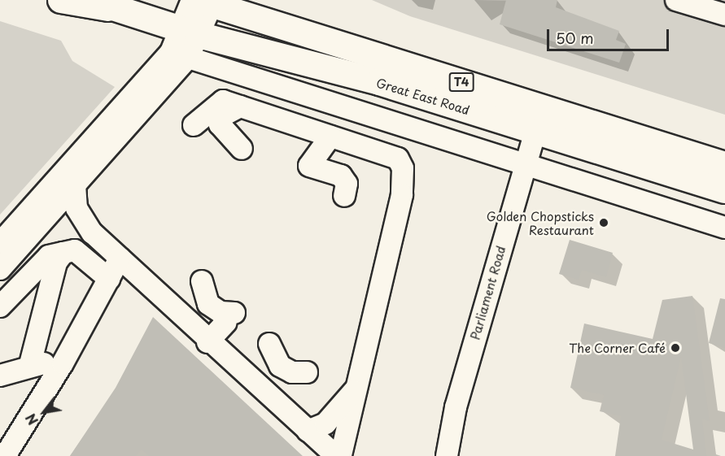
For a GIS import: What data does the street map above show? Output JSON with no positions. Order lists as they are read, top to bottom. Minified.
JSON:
{"streets":{"main road":["T4","Great East Road"],"street":["Parliament Road"]},"crossings":[["Great East Road","Parliament Road"]],"places":["Golden Chopsticks Restaurant","The Corner Café"],"scale_bar":"50 m","north":"bottom left"}
